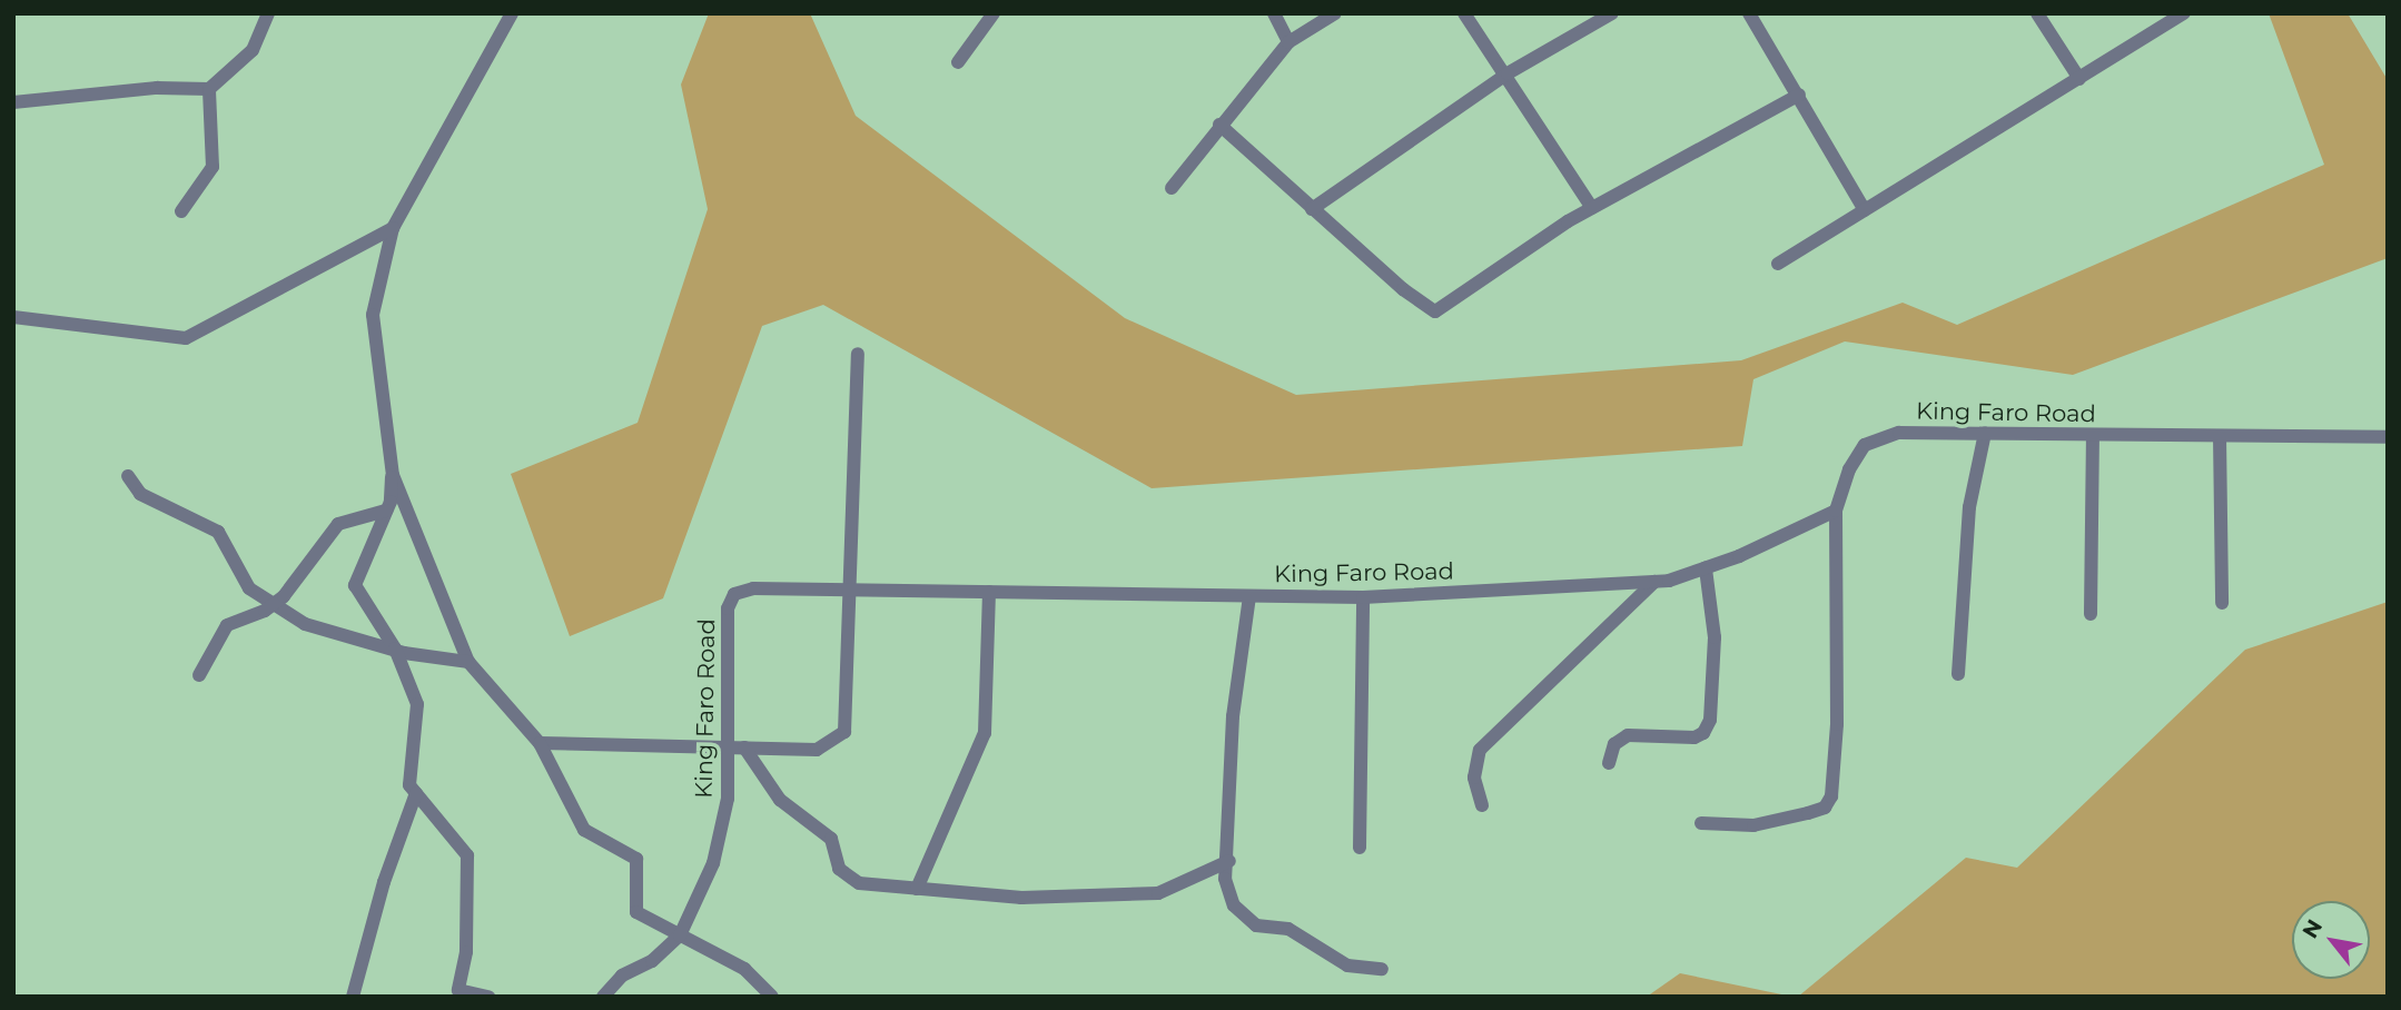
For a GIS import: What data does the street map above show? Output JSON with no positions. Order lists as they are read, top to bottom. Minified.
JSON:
{"streets":{"street":["King Faro Road"]},"north":"top left"}
